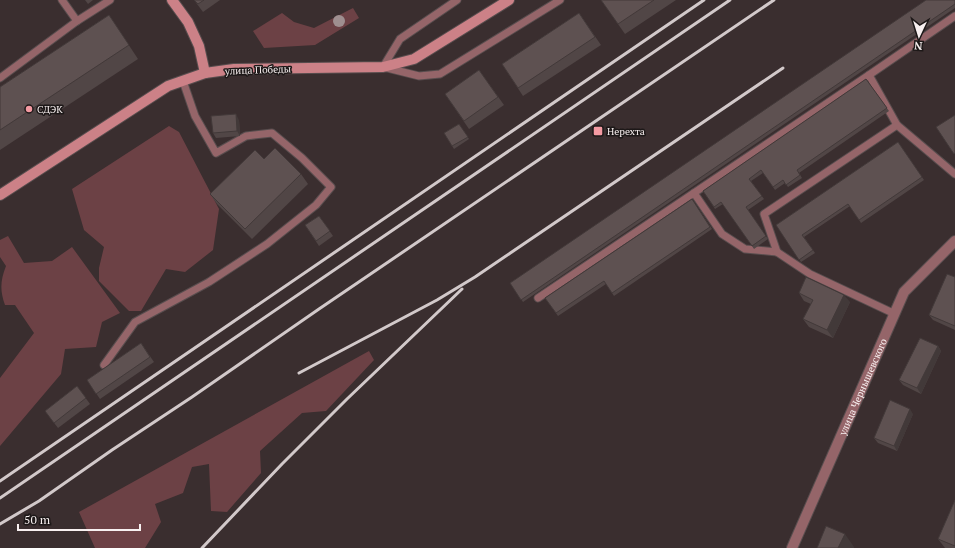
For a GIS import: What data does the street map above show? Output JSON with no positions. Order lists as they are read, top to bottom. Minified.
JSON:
{"streets":{"street":["улица Победы","улица Чернышевского"]},"places":{"other":["СДЭК"],"transit":["Нерехта"]},"scale_bar":"50 m","north":"bottom"}
